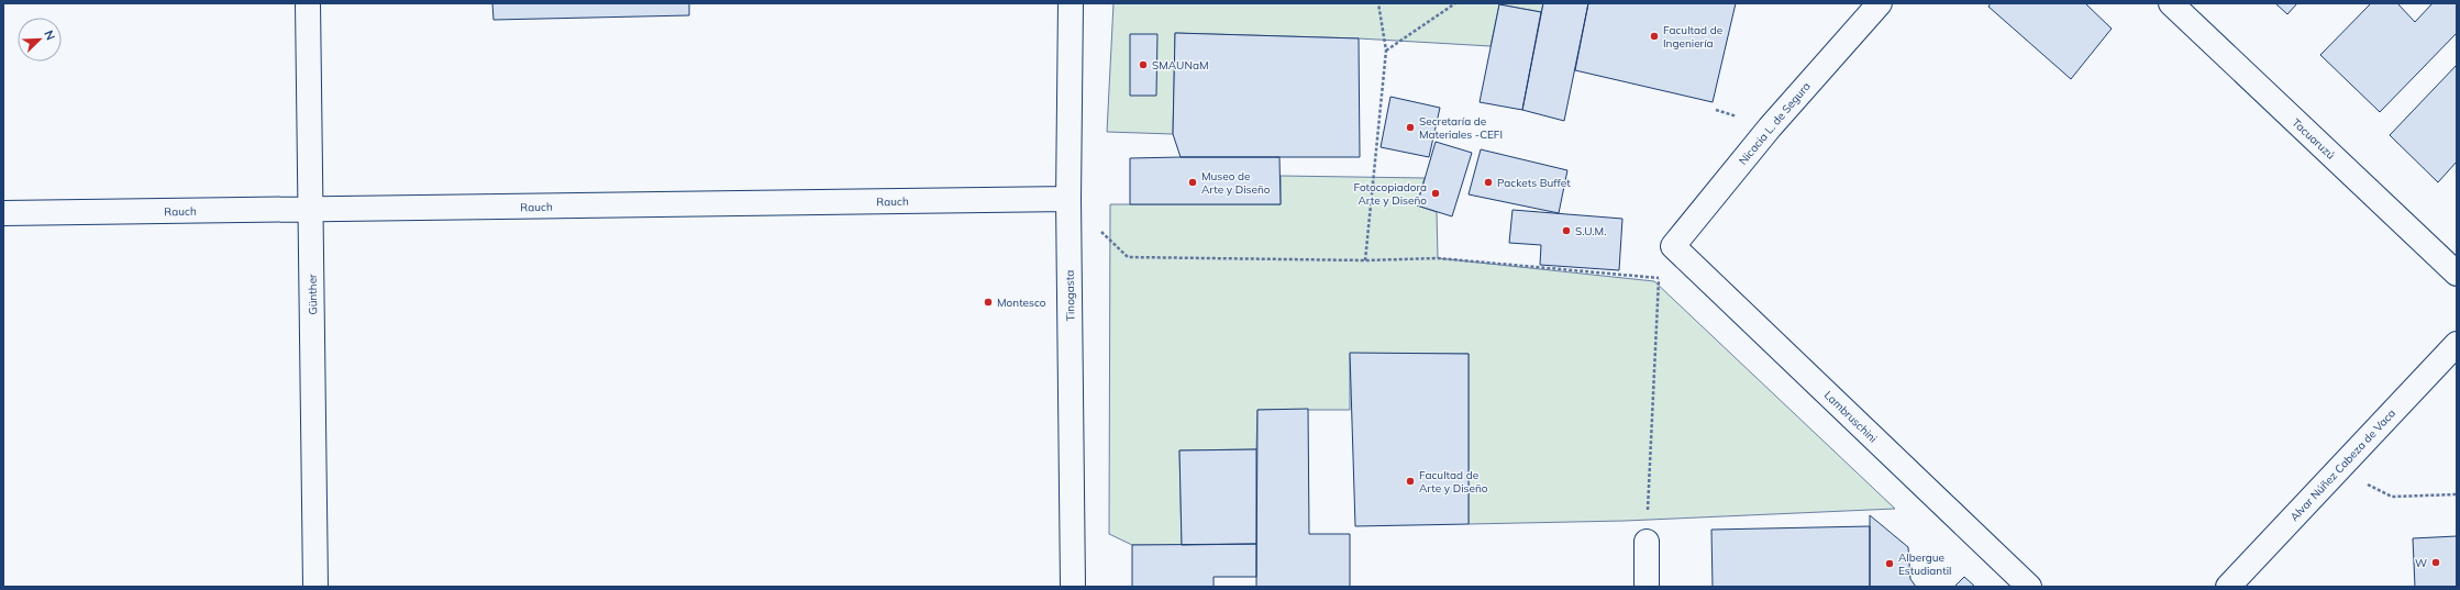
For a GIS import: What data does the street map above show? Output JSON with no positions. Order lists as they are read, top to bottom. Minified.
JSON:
{"streets":{"street":["Nicacia L. de Segura","Tacuaruzú","Rauch","Günther","Tinogasta","Lambruschini","Alvar Núñez Cabeza de Vaca"]},"crossings":[["Nicacia L. de Segura","Lambruschini"],["Rauch","Günther"],["Rauch","Tinogasta"]],"places":["Facultad de Ingeniería","SMAUNaM","Secretaría de Materiales -CEFI","Museo de Arte y Diseño","Packets Buffet","Fotocopiadora Arte y Diseño","S.U.M.","Montesco","Facultad de Arte y Diseño","W","Albergue Estudiantil"],"north":"top right"}
